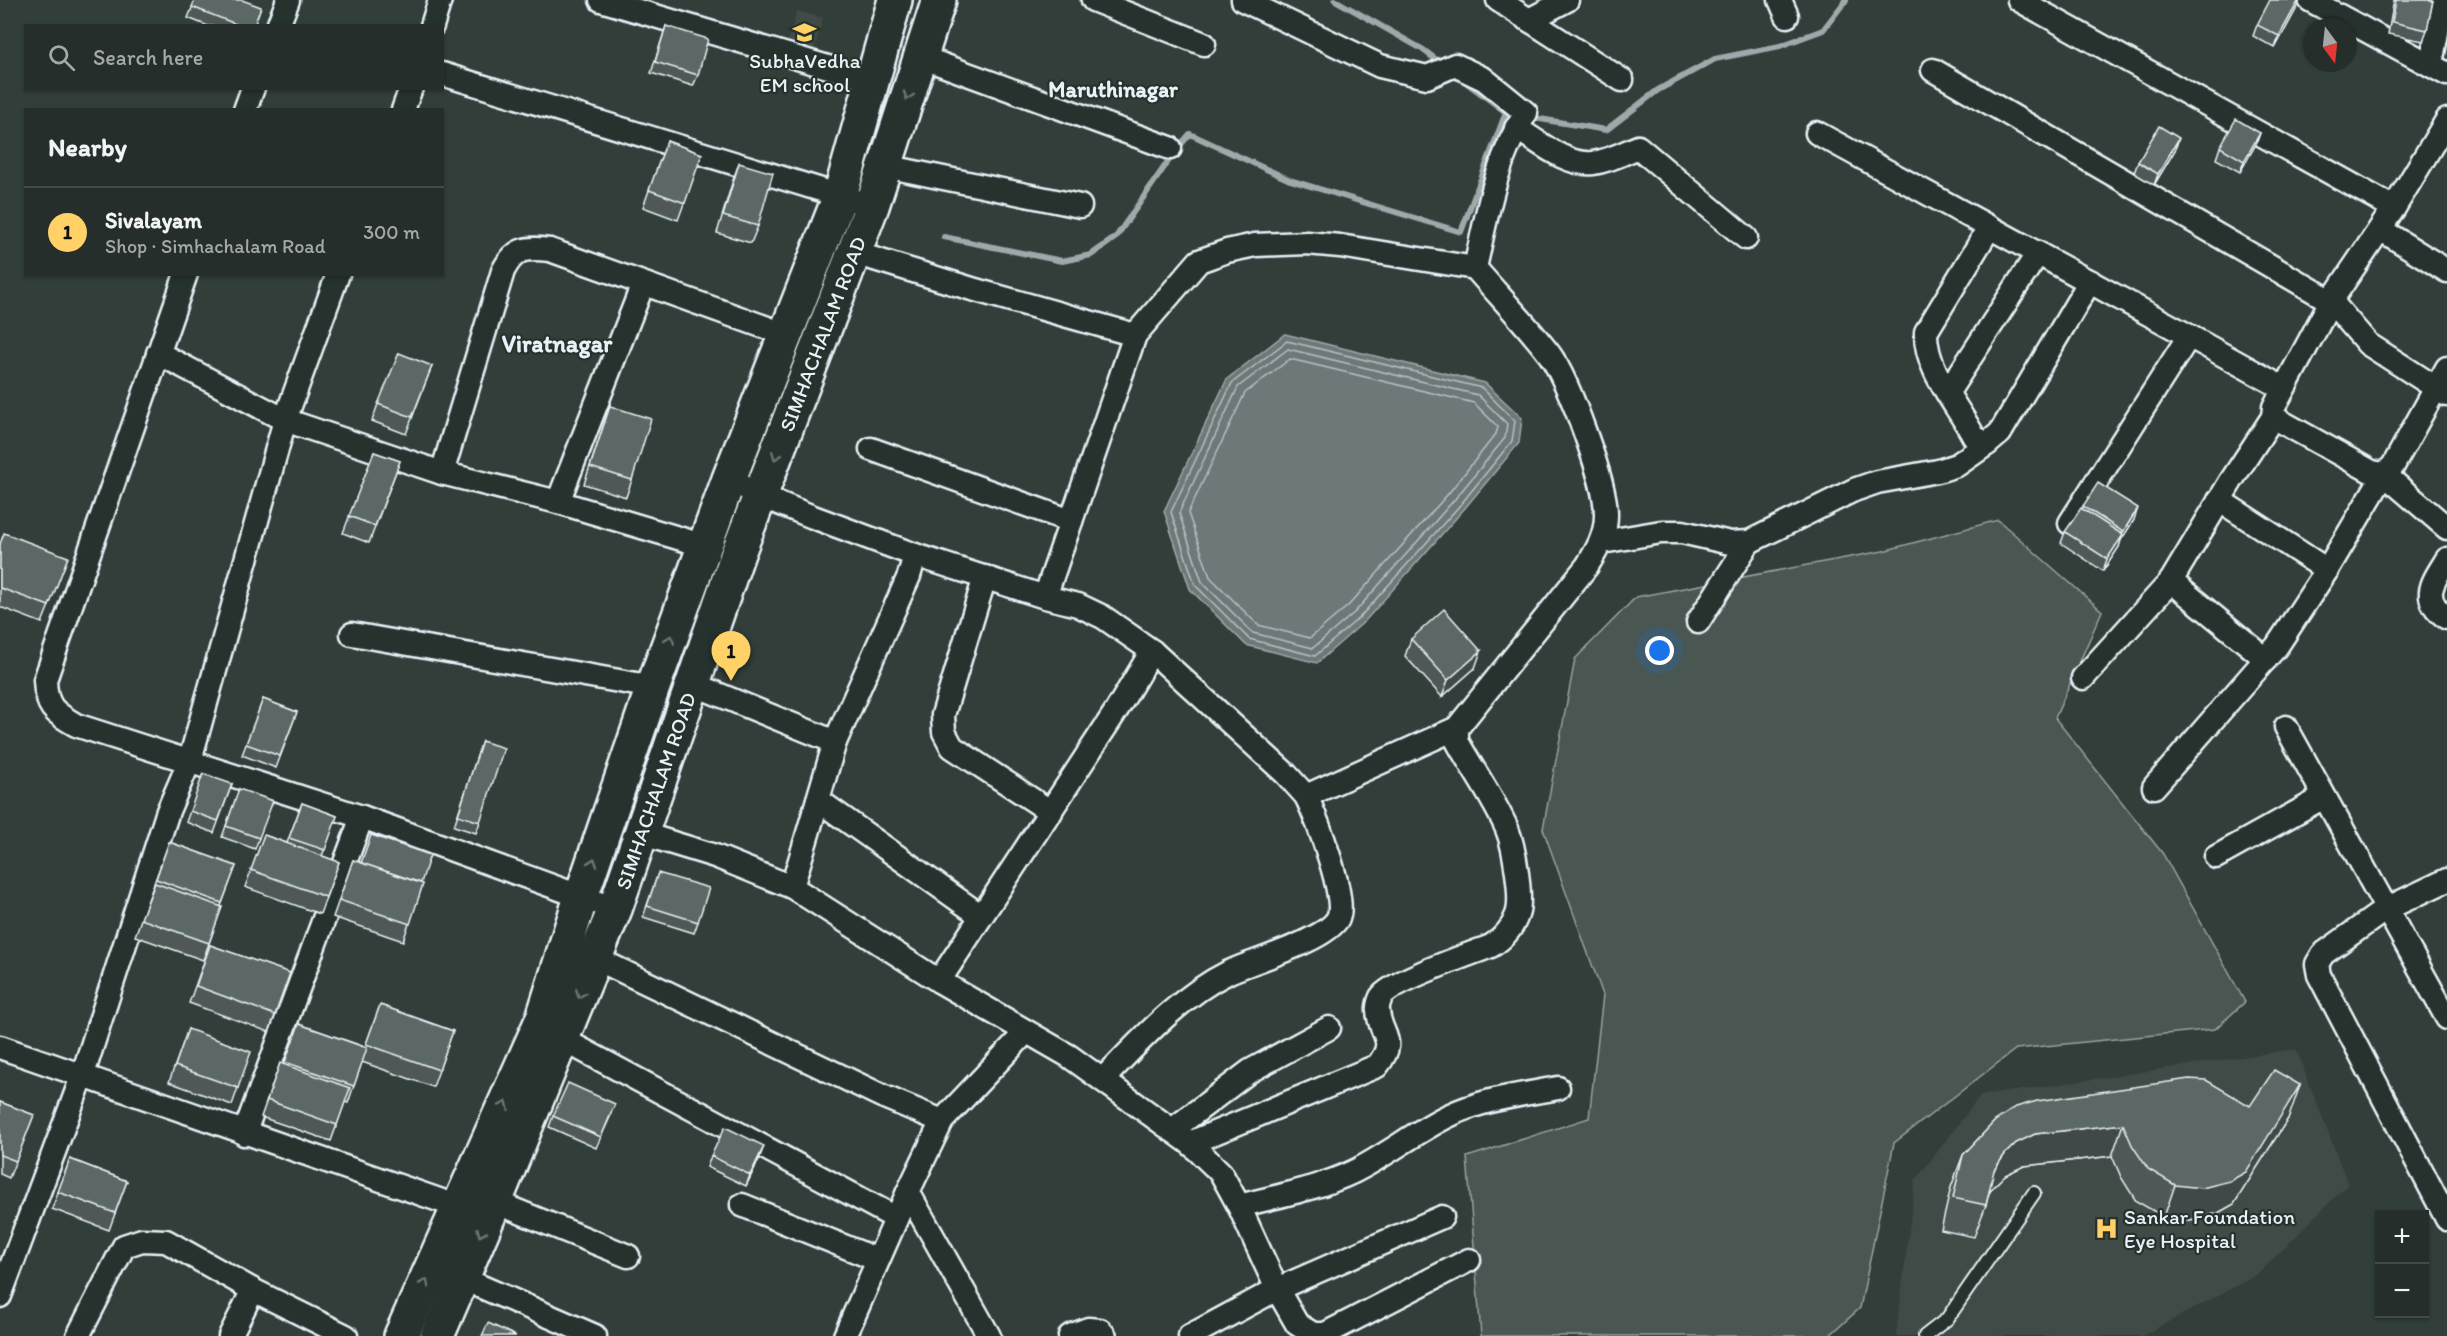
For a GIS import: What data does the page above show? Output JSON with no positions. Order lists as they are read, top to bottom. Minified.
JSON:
{"streets":{"main road":["SIMHACHALAM ROAD"]},"districts":["Maruthinagar","Viratnagar"],"places":{"school or university":["SubhaVedha EM school"],"hospital":["Sankar Foundation Eye Hospital"]},"north":"bottom","page":{"search":"Search here","heading":"Nearby","list":[{"mark":"1","name":"Sivalayam","note":"Shop · Simhachalam Road","value":"300 m"}],"pins":"1","map_buttons":["+","−"]}}
